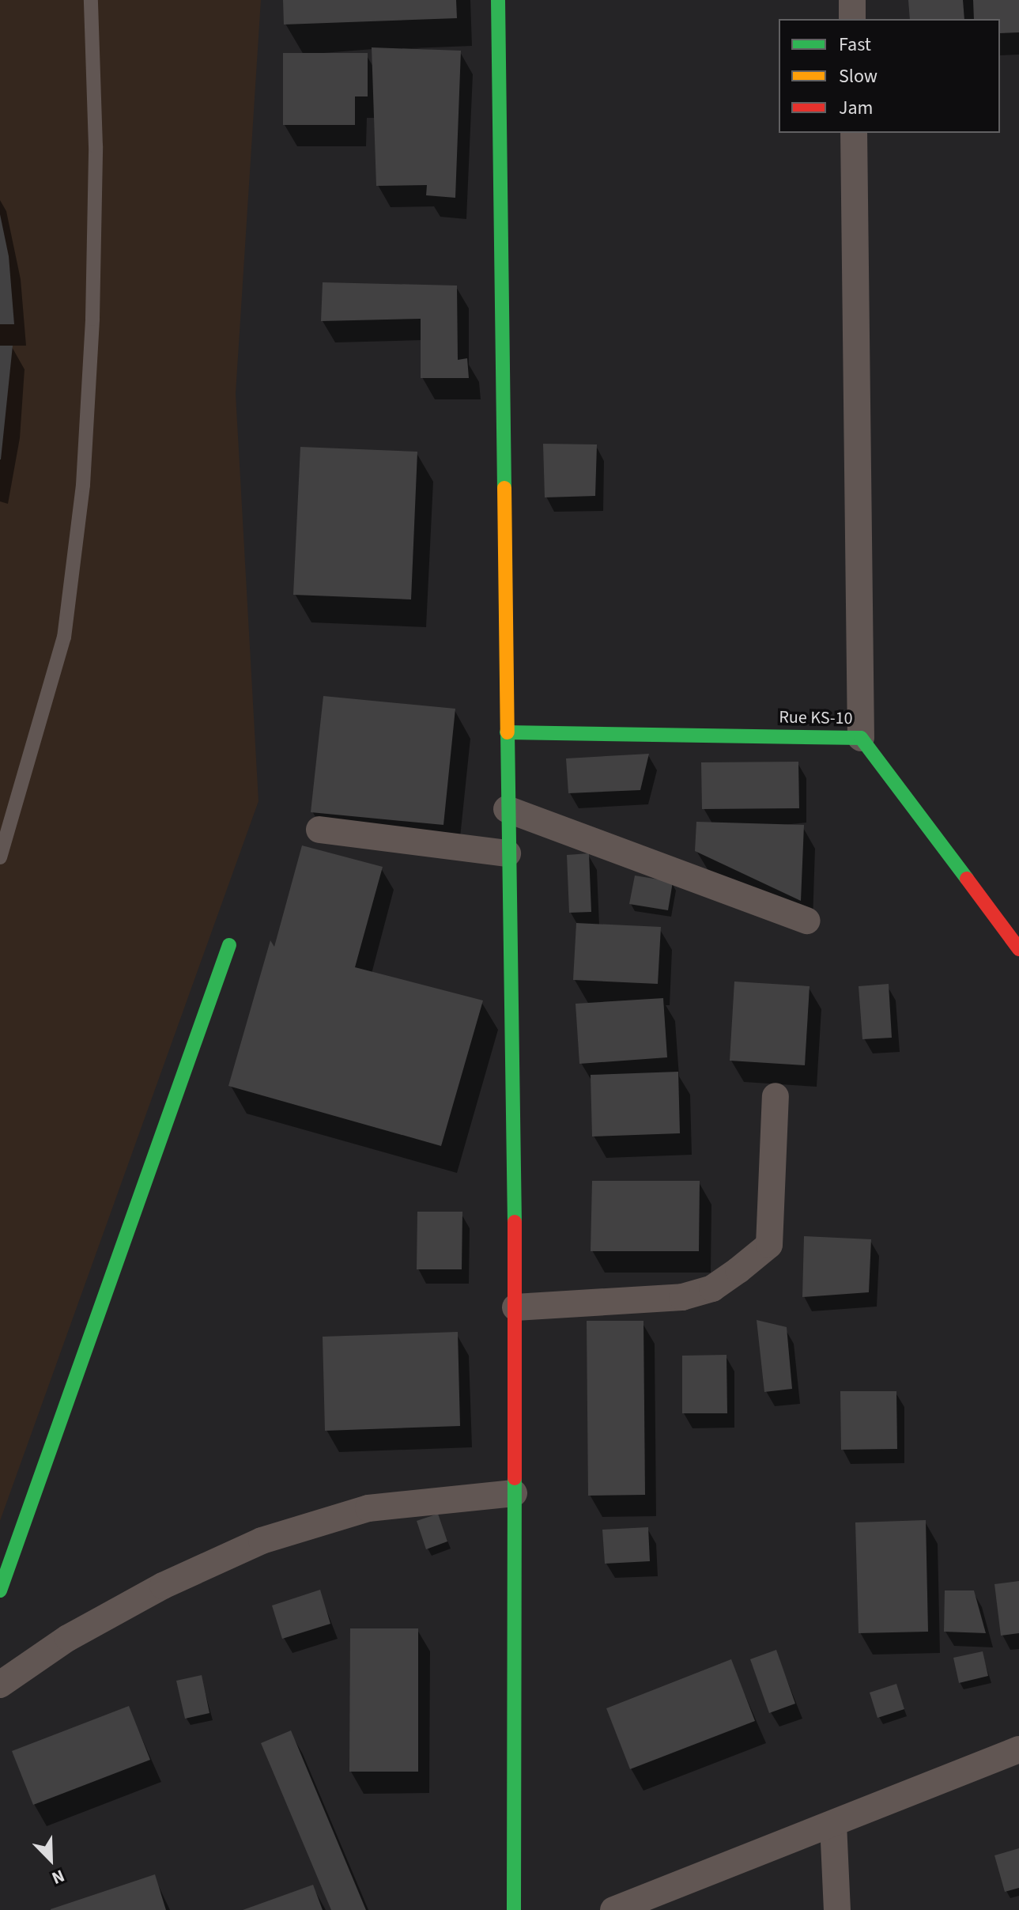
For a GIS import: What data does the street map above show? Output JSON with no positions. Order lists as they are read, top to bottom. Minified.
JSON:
{"streets":{"street":["Rue KS-10"]},"legend":["Fast","Slow","Jam"],"north":"bottom right"}
